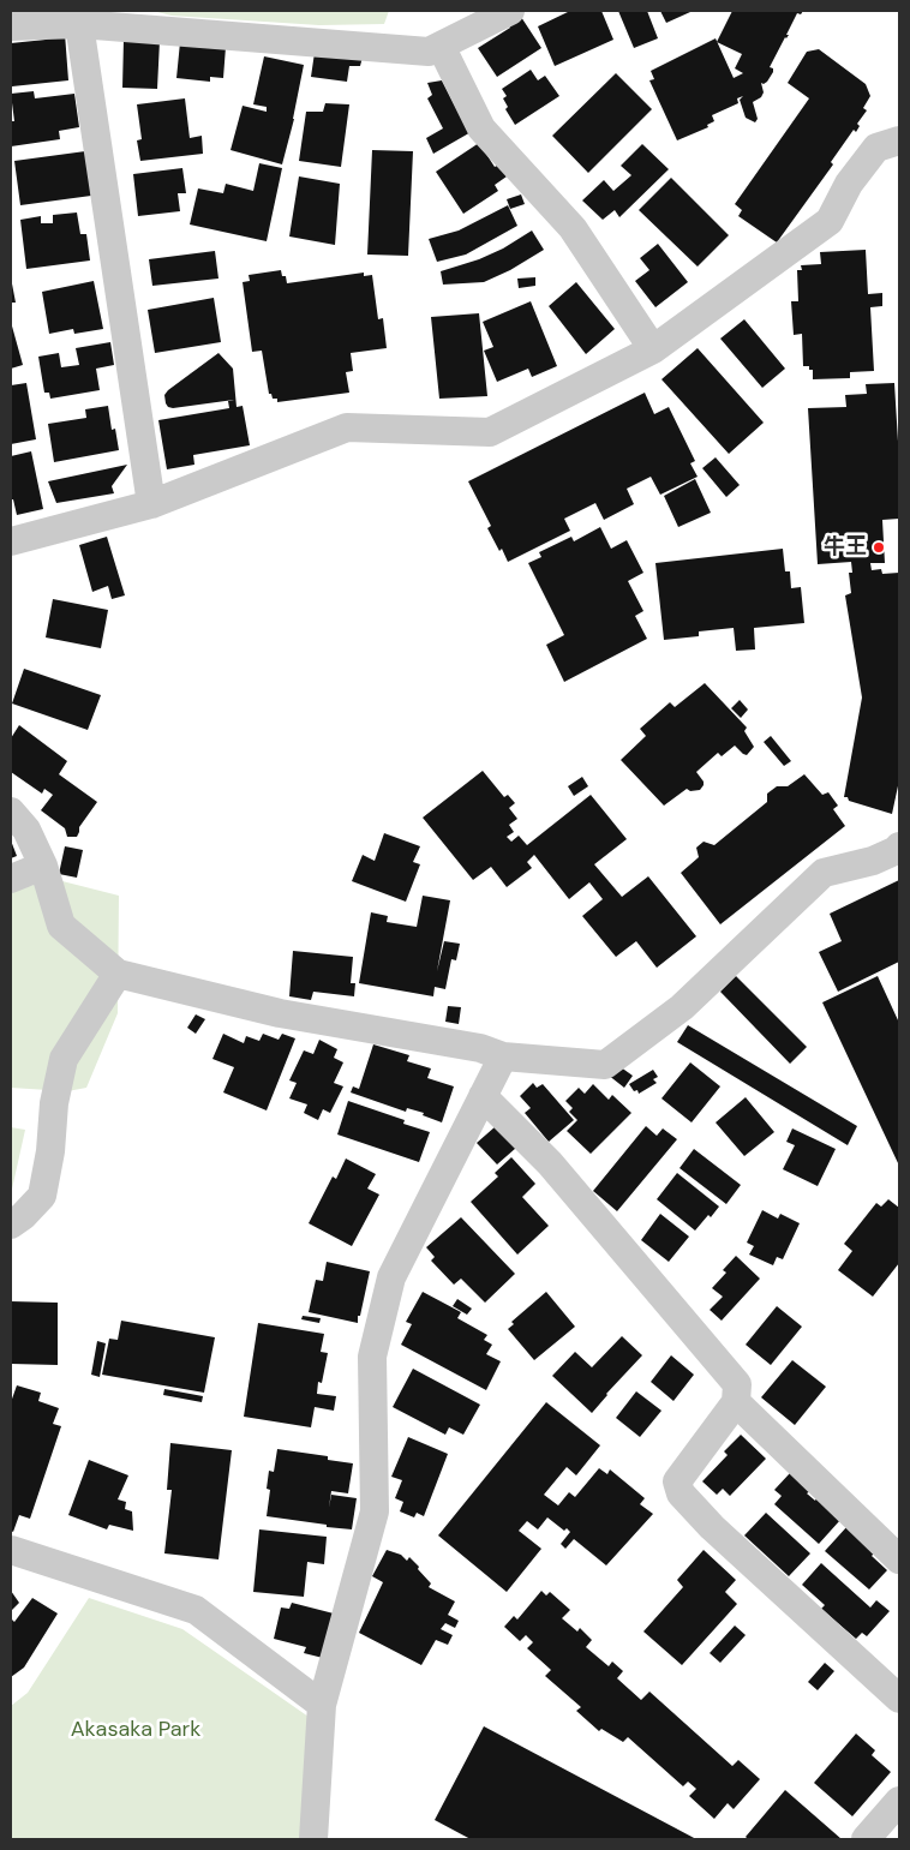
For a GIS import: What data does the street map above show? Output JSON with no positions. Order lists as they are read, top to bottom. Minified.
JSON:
{"parks":["Akasaka Park"],"places":["牛王"]}
